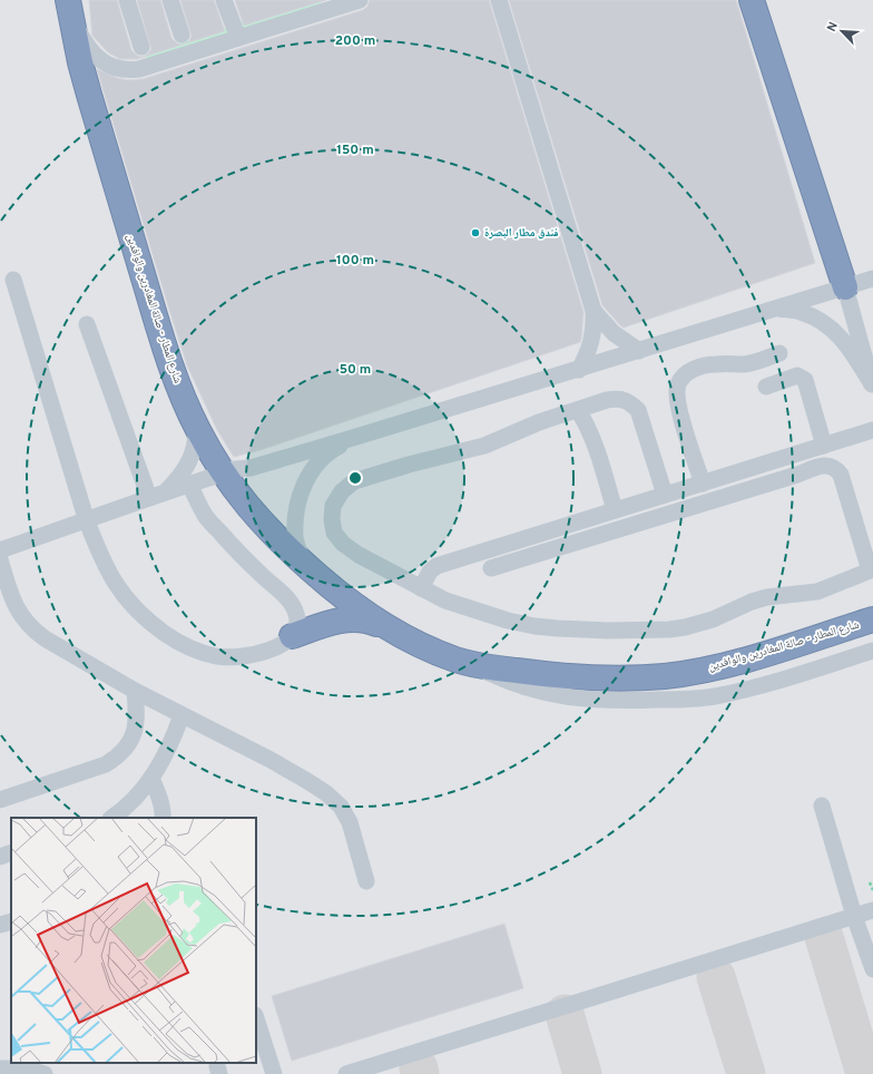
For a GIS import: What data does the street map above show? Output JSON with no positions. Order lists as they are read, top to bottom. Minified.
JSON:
{"streets":{"highway":["شارع المطار - صالة المغادرين والوافدين"]},"places":["فندق مطار البصرة"],"north":"top left","rings":["200 m","150 m","100 m","50 m"]}
